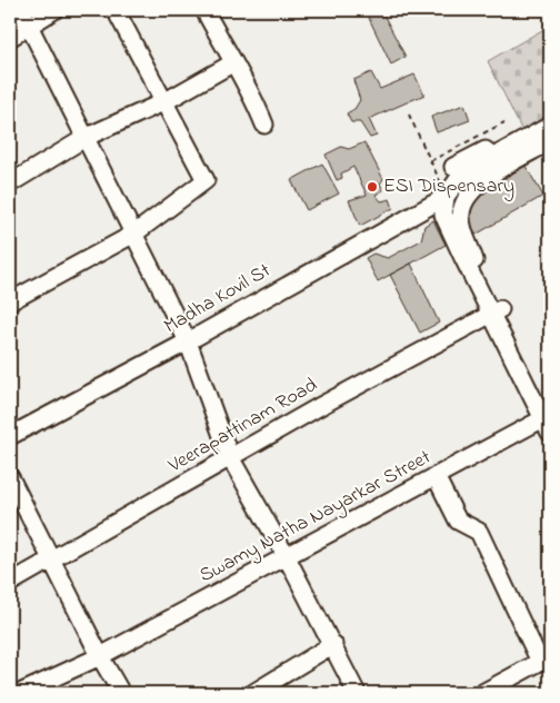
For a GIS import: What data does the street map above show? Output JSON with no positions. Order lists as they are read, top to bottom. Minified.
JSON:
{"streets":{"street":["Madha Kovil St","Veerapattinam Road","Swamy Natha Nayarkar Street"]},"places":["ESI Dispensary"]}
